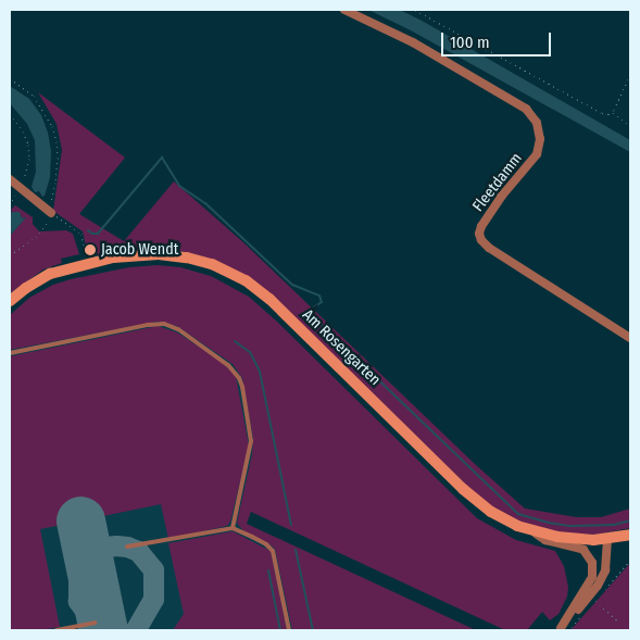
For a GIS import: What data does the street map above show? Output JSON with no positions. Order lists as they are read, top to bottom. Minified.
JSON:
{"streets":{"main road":["Am Rosengarten"],"street":["Fleetdamm"]},"places":["Jacob Wendt"],"scale_bar":"100 m"}
